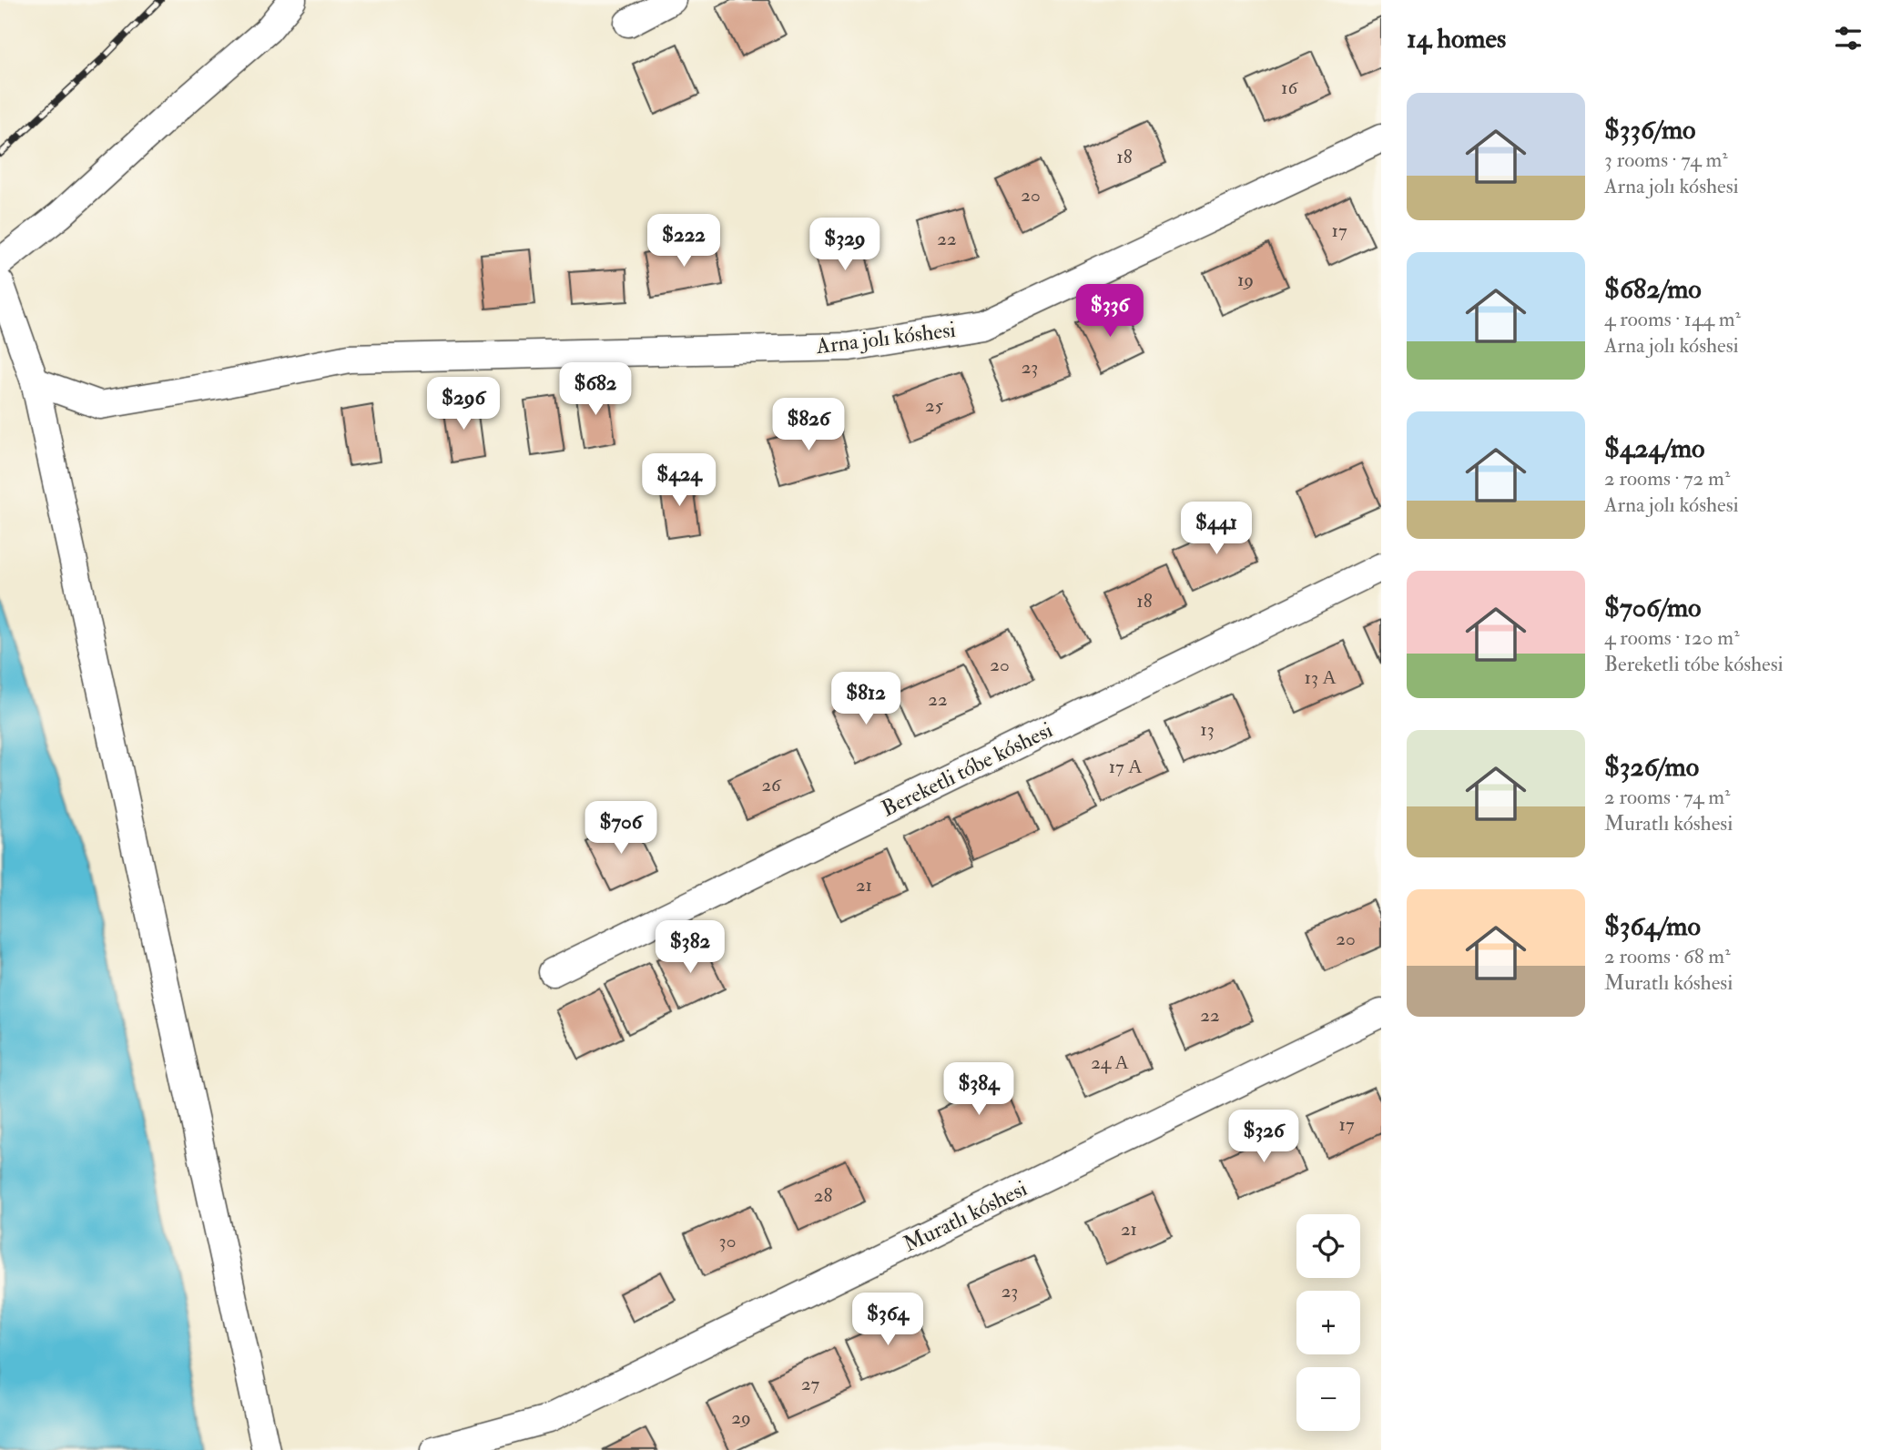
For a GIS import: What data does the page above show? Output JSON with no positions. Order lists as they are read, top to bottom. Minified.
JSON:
{"streets":{"street":["Arna jolı kóshesi","Bereketli tóbe kóshesi","Muratlı kóshesi"]},"house_numbers":["16","18","20","17","22","19","23","25","18","20","13 А","22","13","17 А","26","21","20","22","24 А","17","28","21","30","23","27","29"],"page":{"heading":"14 homes","list":[{"name":"$336/mo","note":"3 rooms · 74 m² · Arna jolı kóshesi"},{"name":"$682/mo","note":"4 rooms · 144 m² · Arna jolı kóshesi"},{"name":"$424/mo","note":"2 rooms · 72 m² · Arna jolı kóshesi"},{"name":"$706/mo","note":"4 rooms · 120 m² · Bereketli tóbe kóshesi"},{"name":"$326/mo","note":"2 rooms · 74 m² · Muratlı kóshesi"},{"name":"$364/mo","note":"2 rooms · 68 m² · Muratlı kóshesi"}],"price":["$222","$329","$336","$682","$296","$826","$424","$441","$812","$706","$382","$384","$326","$364"],"map_buttons":["+","−"]}}
